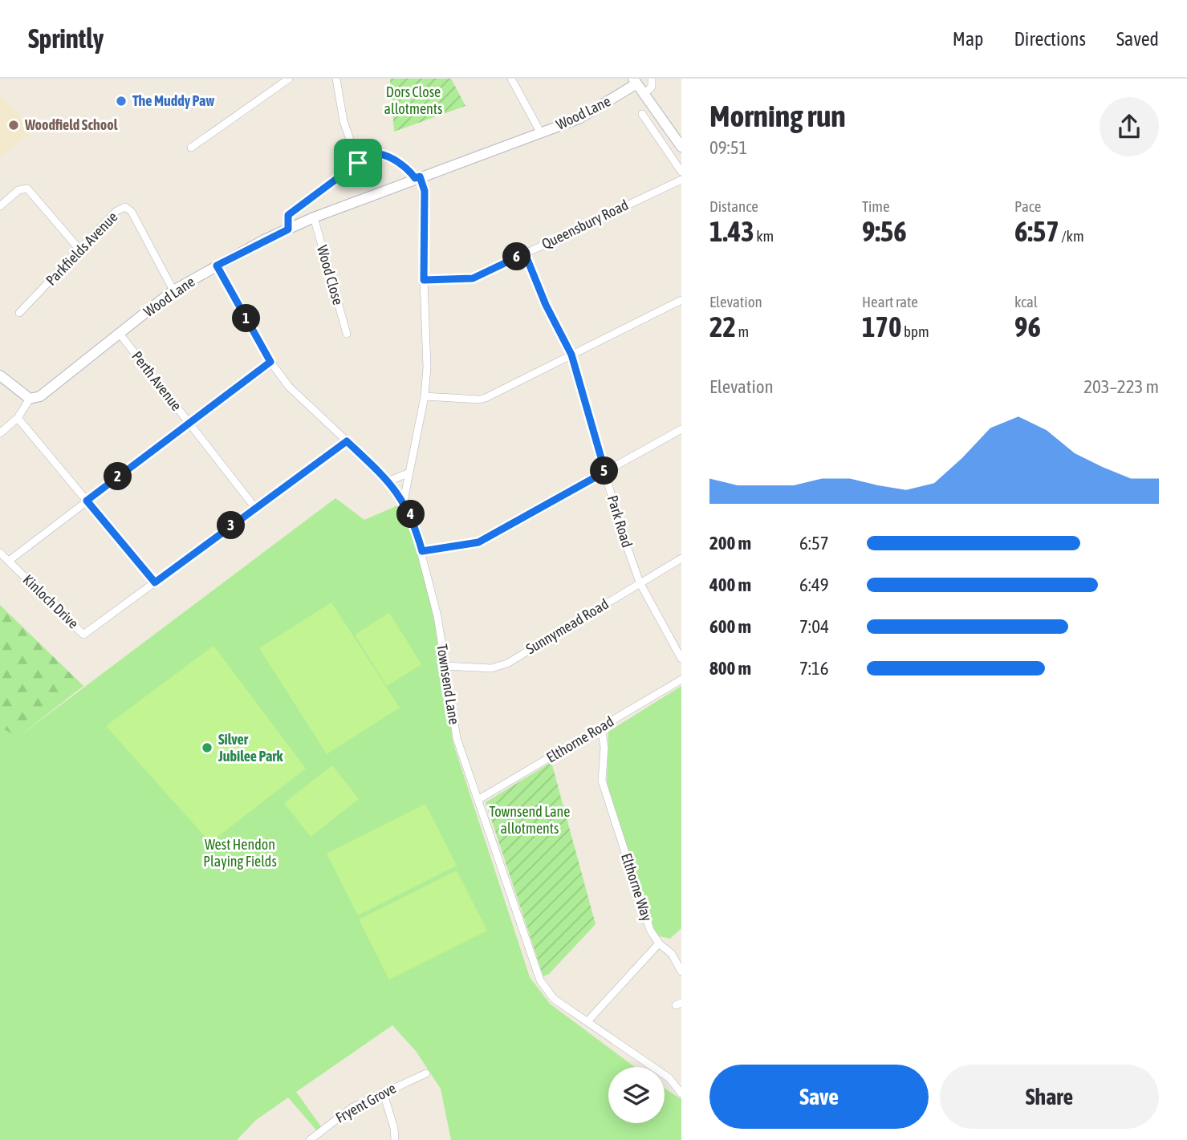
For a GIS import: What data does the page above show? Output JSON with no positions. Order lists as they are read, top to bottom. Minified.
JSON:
{"streets":{"street":["Wood Lane","Queensbury Road","Parkfields Avenue","Wood Close","Perth Avenue","Park Road","Kinloch Drive","Sunnymead Road","Townsend Lane","Elthorne Road","Elthorne Way","Fryent Grove"]},"crossings":[["Wood Lane","Parkfields Avenue"],["Wood Lane","Wood Close"],["Wood Lane","Perth Avenue"],["Wood Lane","Townsend Lane"],["Queensbury Road","Park Road"],["Perth Avenue","Kinloch Drive"],["Park Road","Sunnymead Road"],["Kinloch Drive","Townsend Lane"],["Sunnymead Road","Townsend Lane"],["Townsend Lane","Elthorne Road"],["Elthorne Road","Elthorne Way"]],"parks":["Dors Close allotments","Townsend Lane allotments","West Hendon Playing Fields"],"places":["The Muddy Paw","Woodfield School","Silver Jubilee Park"],"page":{"header":"Sprintly","nav":["Map","Directions","Saved"],"heading":["Morning run","09:51"],"stats":[["Distance","1.43 km"],["Time","9:56"],["Pace","6:57 /km"],["Elevation","22 m"],["Heart rate","170 bpm"],["kcal","96"]],"pins":["6","1","5","2","4","3"],"chart":["Elevation","203–223 m"],"list":[{"name":"200 m","note":"6:57"},{"name":"400 m","note":"6:49"},{"name":"600 m","note":"7:04"},{"name":"800 m","note":"7:16"}],"buttons":["Save","Share"]}}
